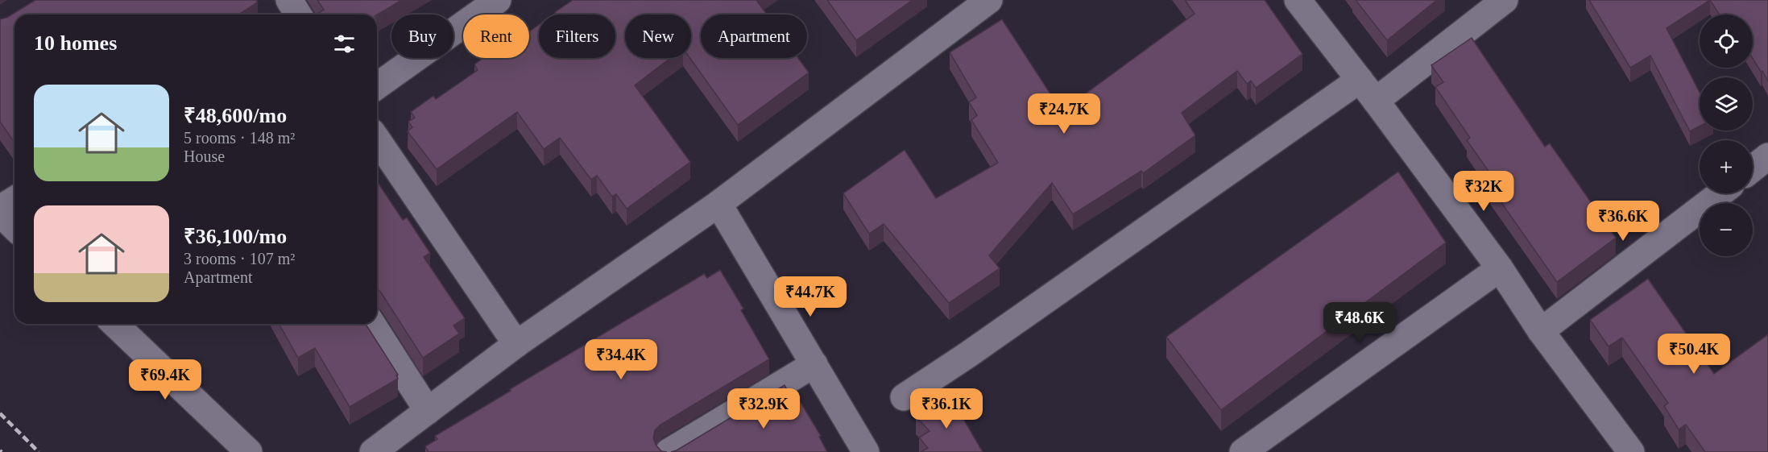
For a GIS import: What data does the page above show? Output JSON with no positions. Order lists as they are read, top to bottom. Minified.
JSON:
{"page":{"map_buttons":["+","−"],"chip":["Buy","Rent","Filters","New","Apartment"],"heading":"10 homes","list":[{"name":"₹48,600/mo","note":"5 rooms · 148 m² · House"},{"name":"₹36,100/mo","note":"3 rooms · 107 m² · Apartment"}],"price":["₹24.7K","₹32K","₹36.6K","₹44.7K","₹48.6K","₹50.4K","₹34.4K","₹69.4K","₹32.9K","₹36.1K"]}}
